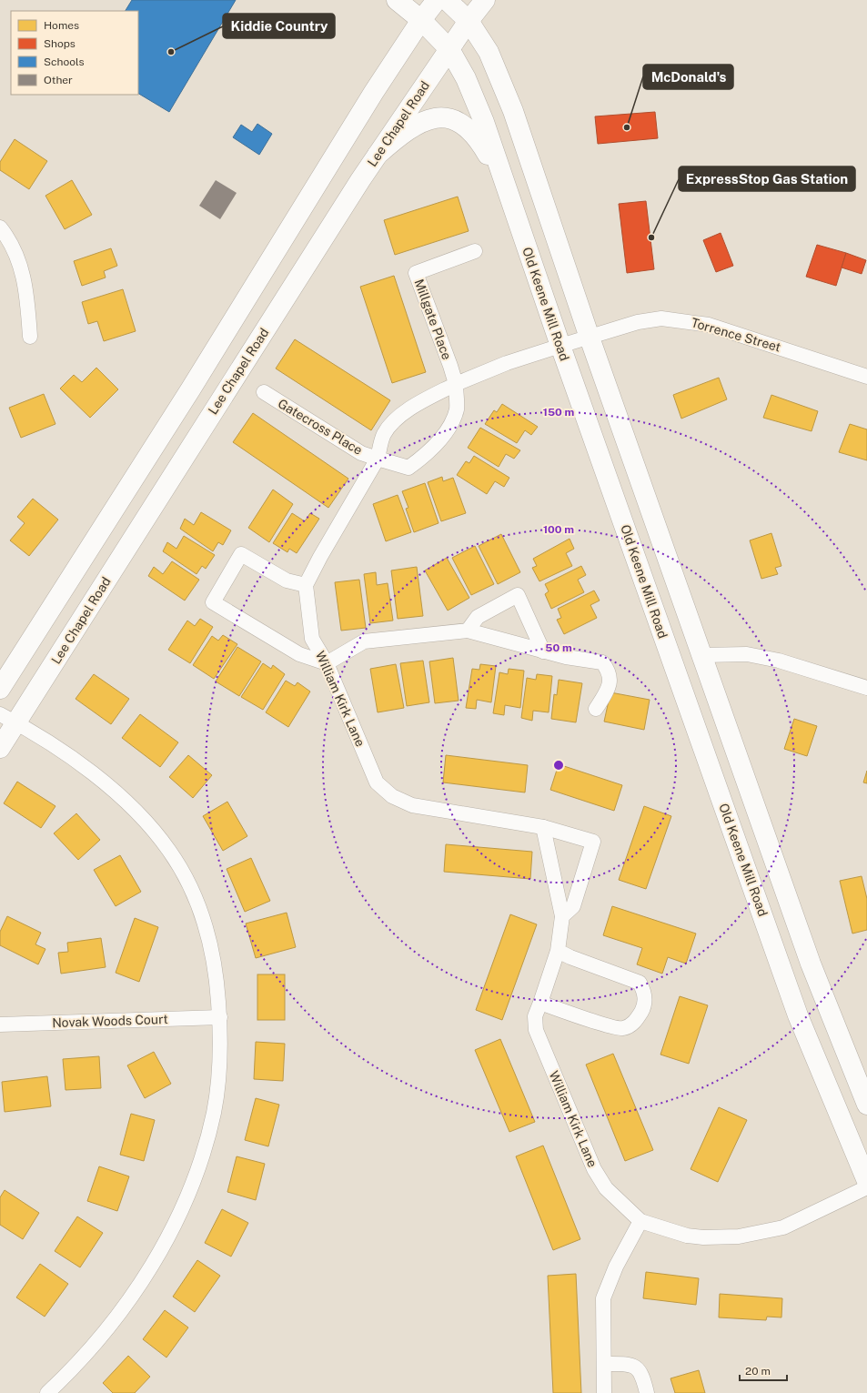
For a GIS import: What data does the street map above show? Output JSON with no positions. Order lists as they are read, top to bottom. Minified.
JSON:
{"streets":{"main road":["Lee Chapel Road","Old Keene Mill Road"],"street":["Millgate Place","Torrence Street","Gatecross Place","William Kirk Lane","Novak Woods Court"]},"crossings":[["Lee Chapel Road","Old Keene Mill Road"],["Old Keene Mill Road","Torrence Street"]],"places":["Kiddie Country","McDonald's","ExpressStop Gas Station"],"legend":["Homes","Shops","Schools","Other"],"scale_bar":"20 m","rings":["150 m","100 m","50 m"]}
